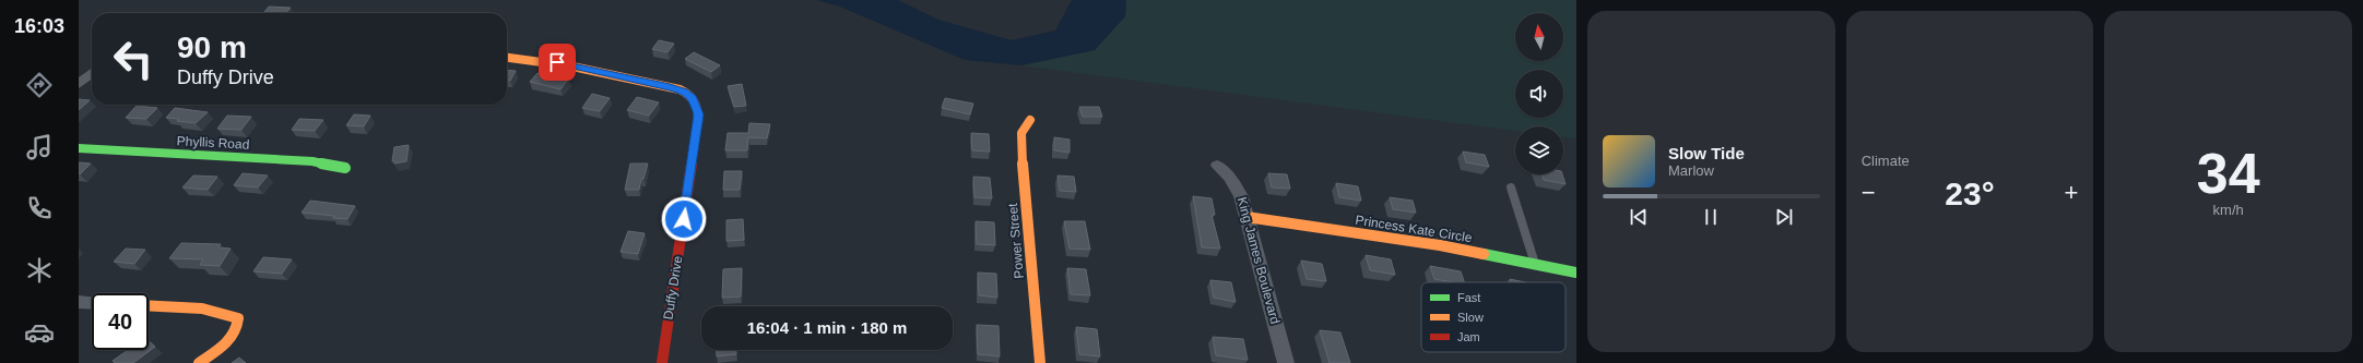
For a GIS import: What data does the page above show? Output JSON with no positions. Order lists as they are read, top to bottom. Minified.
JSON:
{"streets":{"street":["Phyllis Road","Princess Kate Circle","Power Street","King James Boulevard","Duffy Drive"]},"crossings":[["Princess Kate Circle","King James Boulevard"]],"legend":["Fast","Slow","Jam"],"north":"top","page":{"tabs":"16:03","tile":["Climate",["34","km/h"]],"turn":["90 m","Duffy Drive"],"song":["Slow Tide","Marlow"],"heat":["−","23°","+"],"limit":"40","trip":"16:04 · 1 min · 180 m"}}
